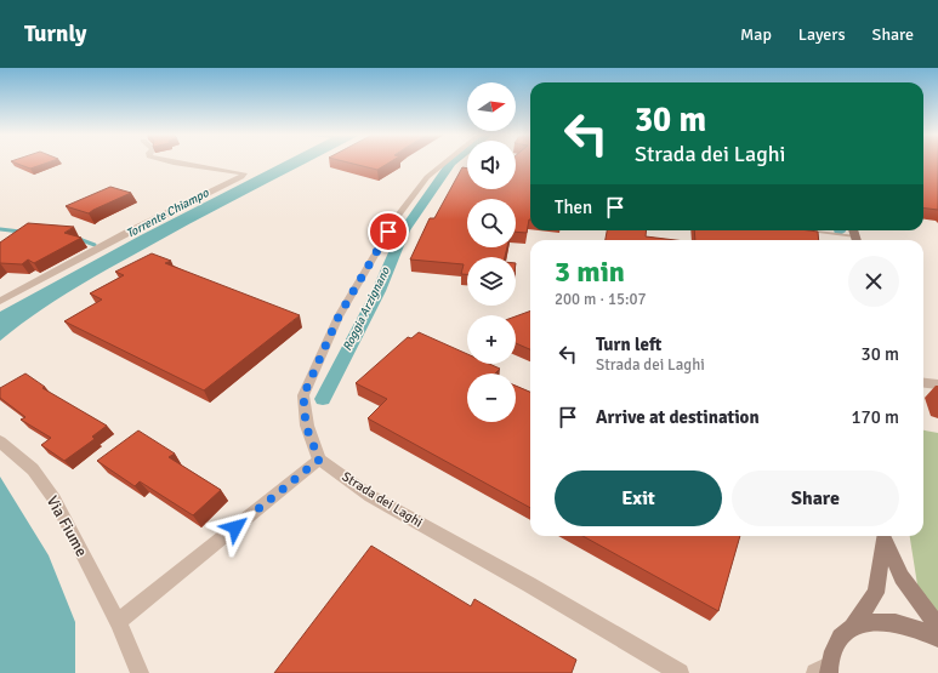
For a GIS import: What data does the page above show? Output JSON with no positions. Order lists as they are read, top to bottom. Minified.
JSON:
{"streets":{"street":["Strada dei Laghi","Via Fiume"]},"water":["Torrente Chiampo","Roggia Arzignano"],"north":"right","page":{"header":"Turnly","nav":["Map","Layers","Share"],"map_buttons":["+","−"],"turn":["30 m","Strada dei Laghi"],"then":"Then","heading":["3 min","200 m · 15:07"],"list":[{"name":"Turn left","note":"Strada dei Laghi","value":"30 m"},{"name":"Arrive at destination","value":"170 m"}],"buttons":["Exit","Share"]}}
